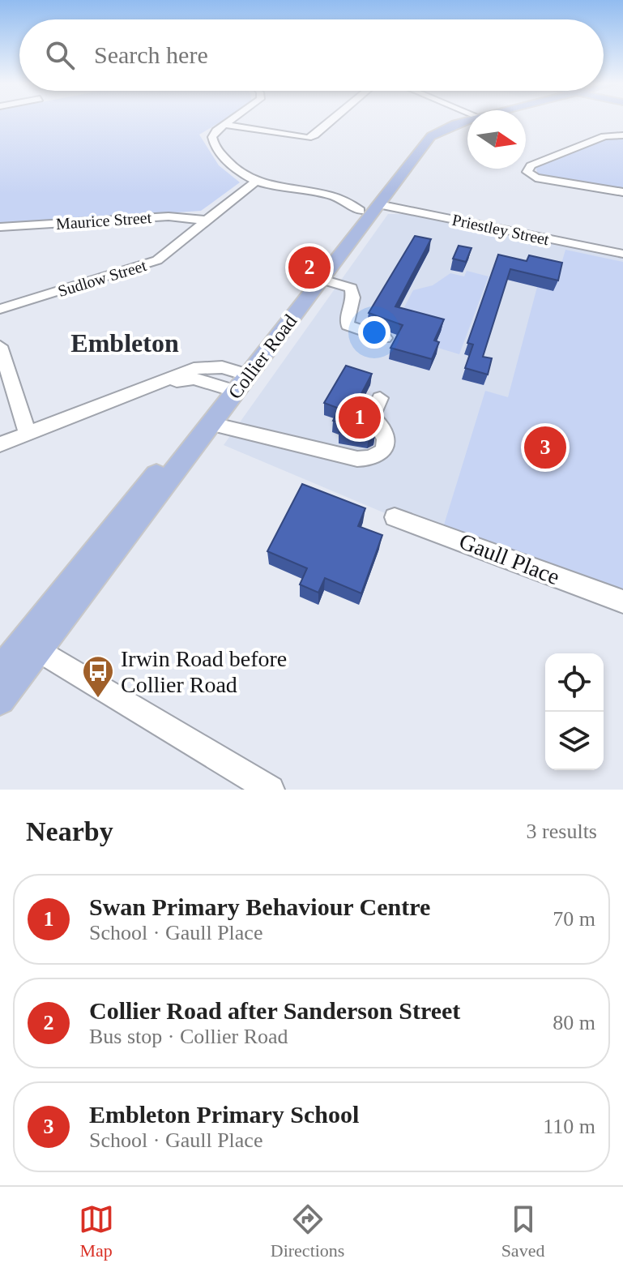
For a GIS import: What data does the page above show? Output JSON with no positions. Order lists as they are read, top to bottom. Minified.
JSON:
{"streets":{"main road":["Collier Road"],"street":["Maurice Street","Priestley Street","Sudlow Street","Gaull Place"]},"crossings":[["Maurice Street","Sudlow Street"],["Priestley Street","Collier Road"]],"districts":["Embleton"],"places":{"bus stop":["Irwin Road before Collier Road"]},"north":"right","page":{"search":"Search here","pins":["2","1","3"],"heading":["Nearby","3 results"],"list":[{"mark":"1","name":"Swan Primary Behaviour Centre","note":"School · Gaull Place","value":"70 m"},{"mark":"2","name":"Collier Road after Sanderson Street","note":"Bus stop · Collier Road","value":"80 m"},{"mark":"3","name":"Embleton Primary School","note":"School · Gaull Place","value":"110 m"}],"nav":["Map","Directions","Saved"]}}
